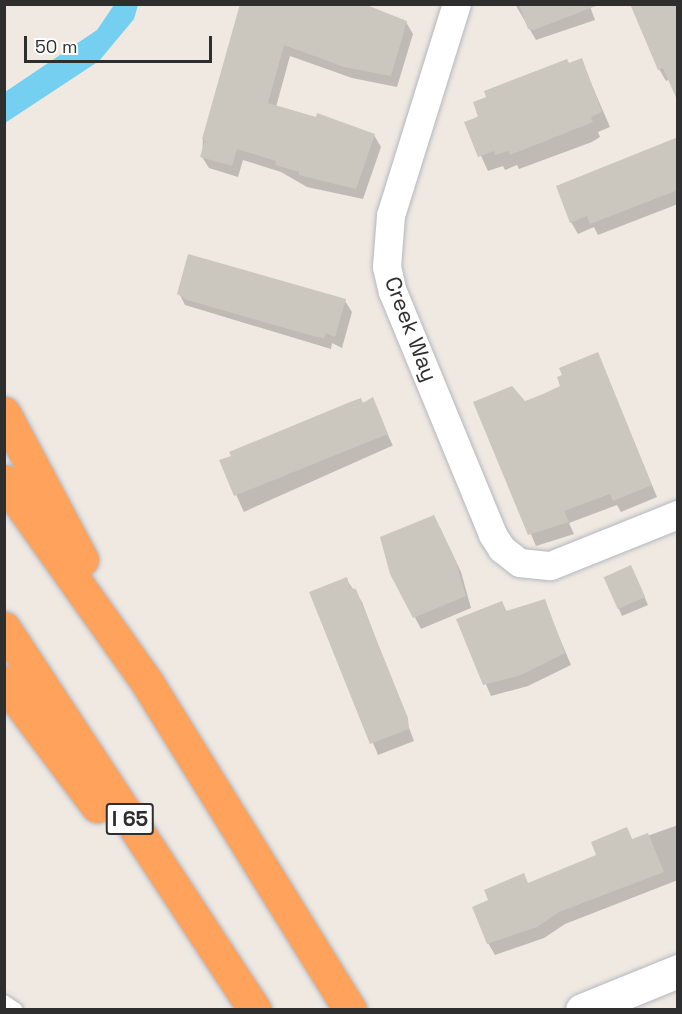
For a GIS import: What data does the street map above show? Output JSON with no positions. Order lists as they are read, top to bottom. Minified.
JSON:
{"streets":{"highway":["I 65"],"street":["Creek Way"]},"scale_bar":"50 m"}
